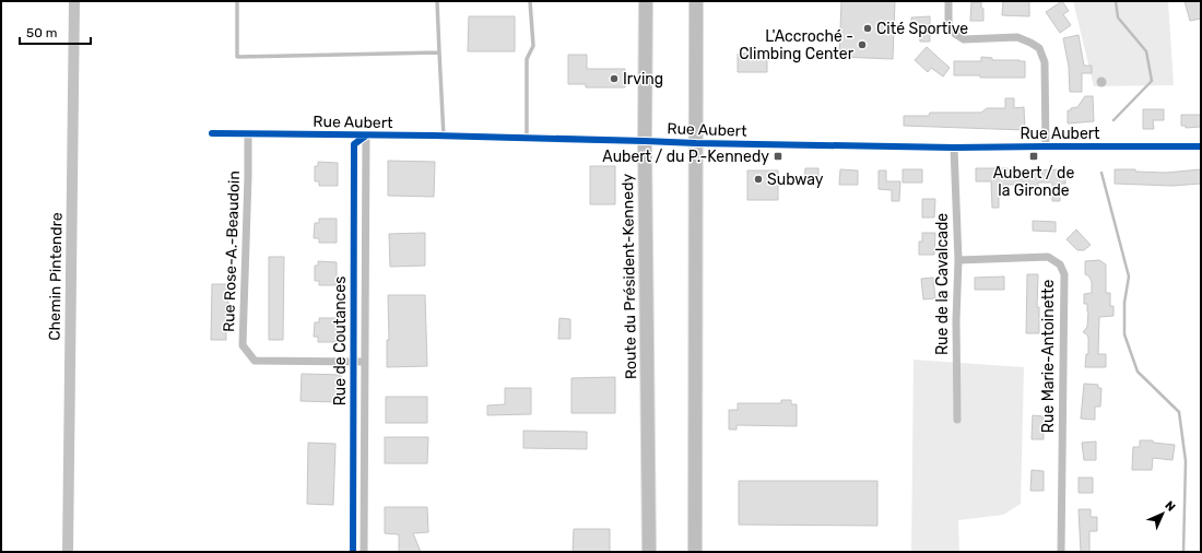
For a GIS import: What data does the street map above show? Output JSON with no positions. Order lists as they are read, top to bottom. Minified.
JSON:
{"streets":{"main road":["Route du Président-Kennedy"],"street":["Rue Aubert","Rue Rose-A.-Beaudoin","Chemin Pintendre","Rue de la Cavalcade","Rue de Coutances","Rue Marie-Antoinette"]},"crossings":[["Rue Aubert","Rue Rose-A.-Beaudoin"],["Rue Aubert","Route du Président-Kennedy"],["Rue Aubert","Rue de la Cavalcade"],["Rue Aubert","Rue de Coutances"],["Rue Rose-A.-Beaudoin","Rue de Coutances"],["Rue de la Cavalcade","Rue Marie-Antoinette"]],"places":{"other":["Cité Sportive","L'Accroché - Climbing Center","Irving","Subway"],"transit":["Aubert / du P.-Kennedy","Aubert / de la Gironde"]},"scale_bar":"50 m","north":"top right"}
